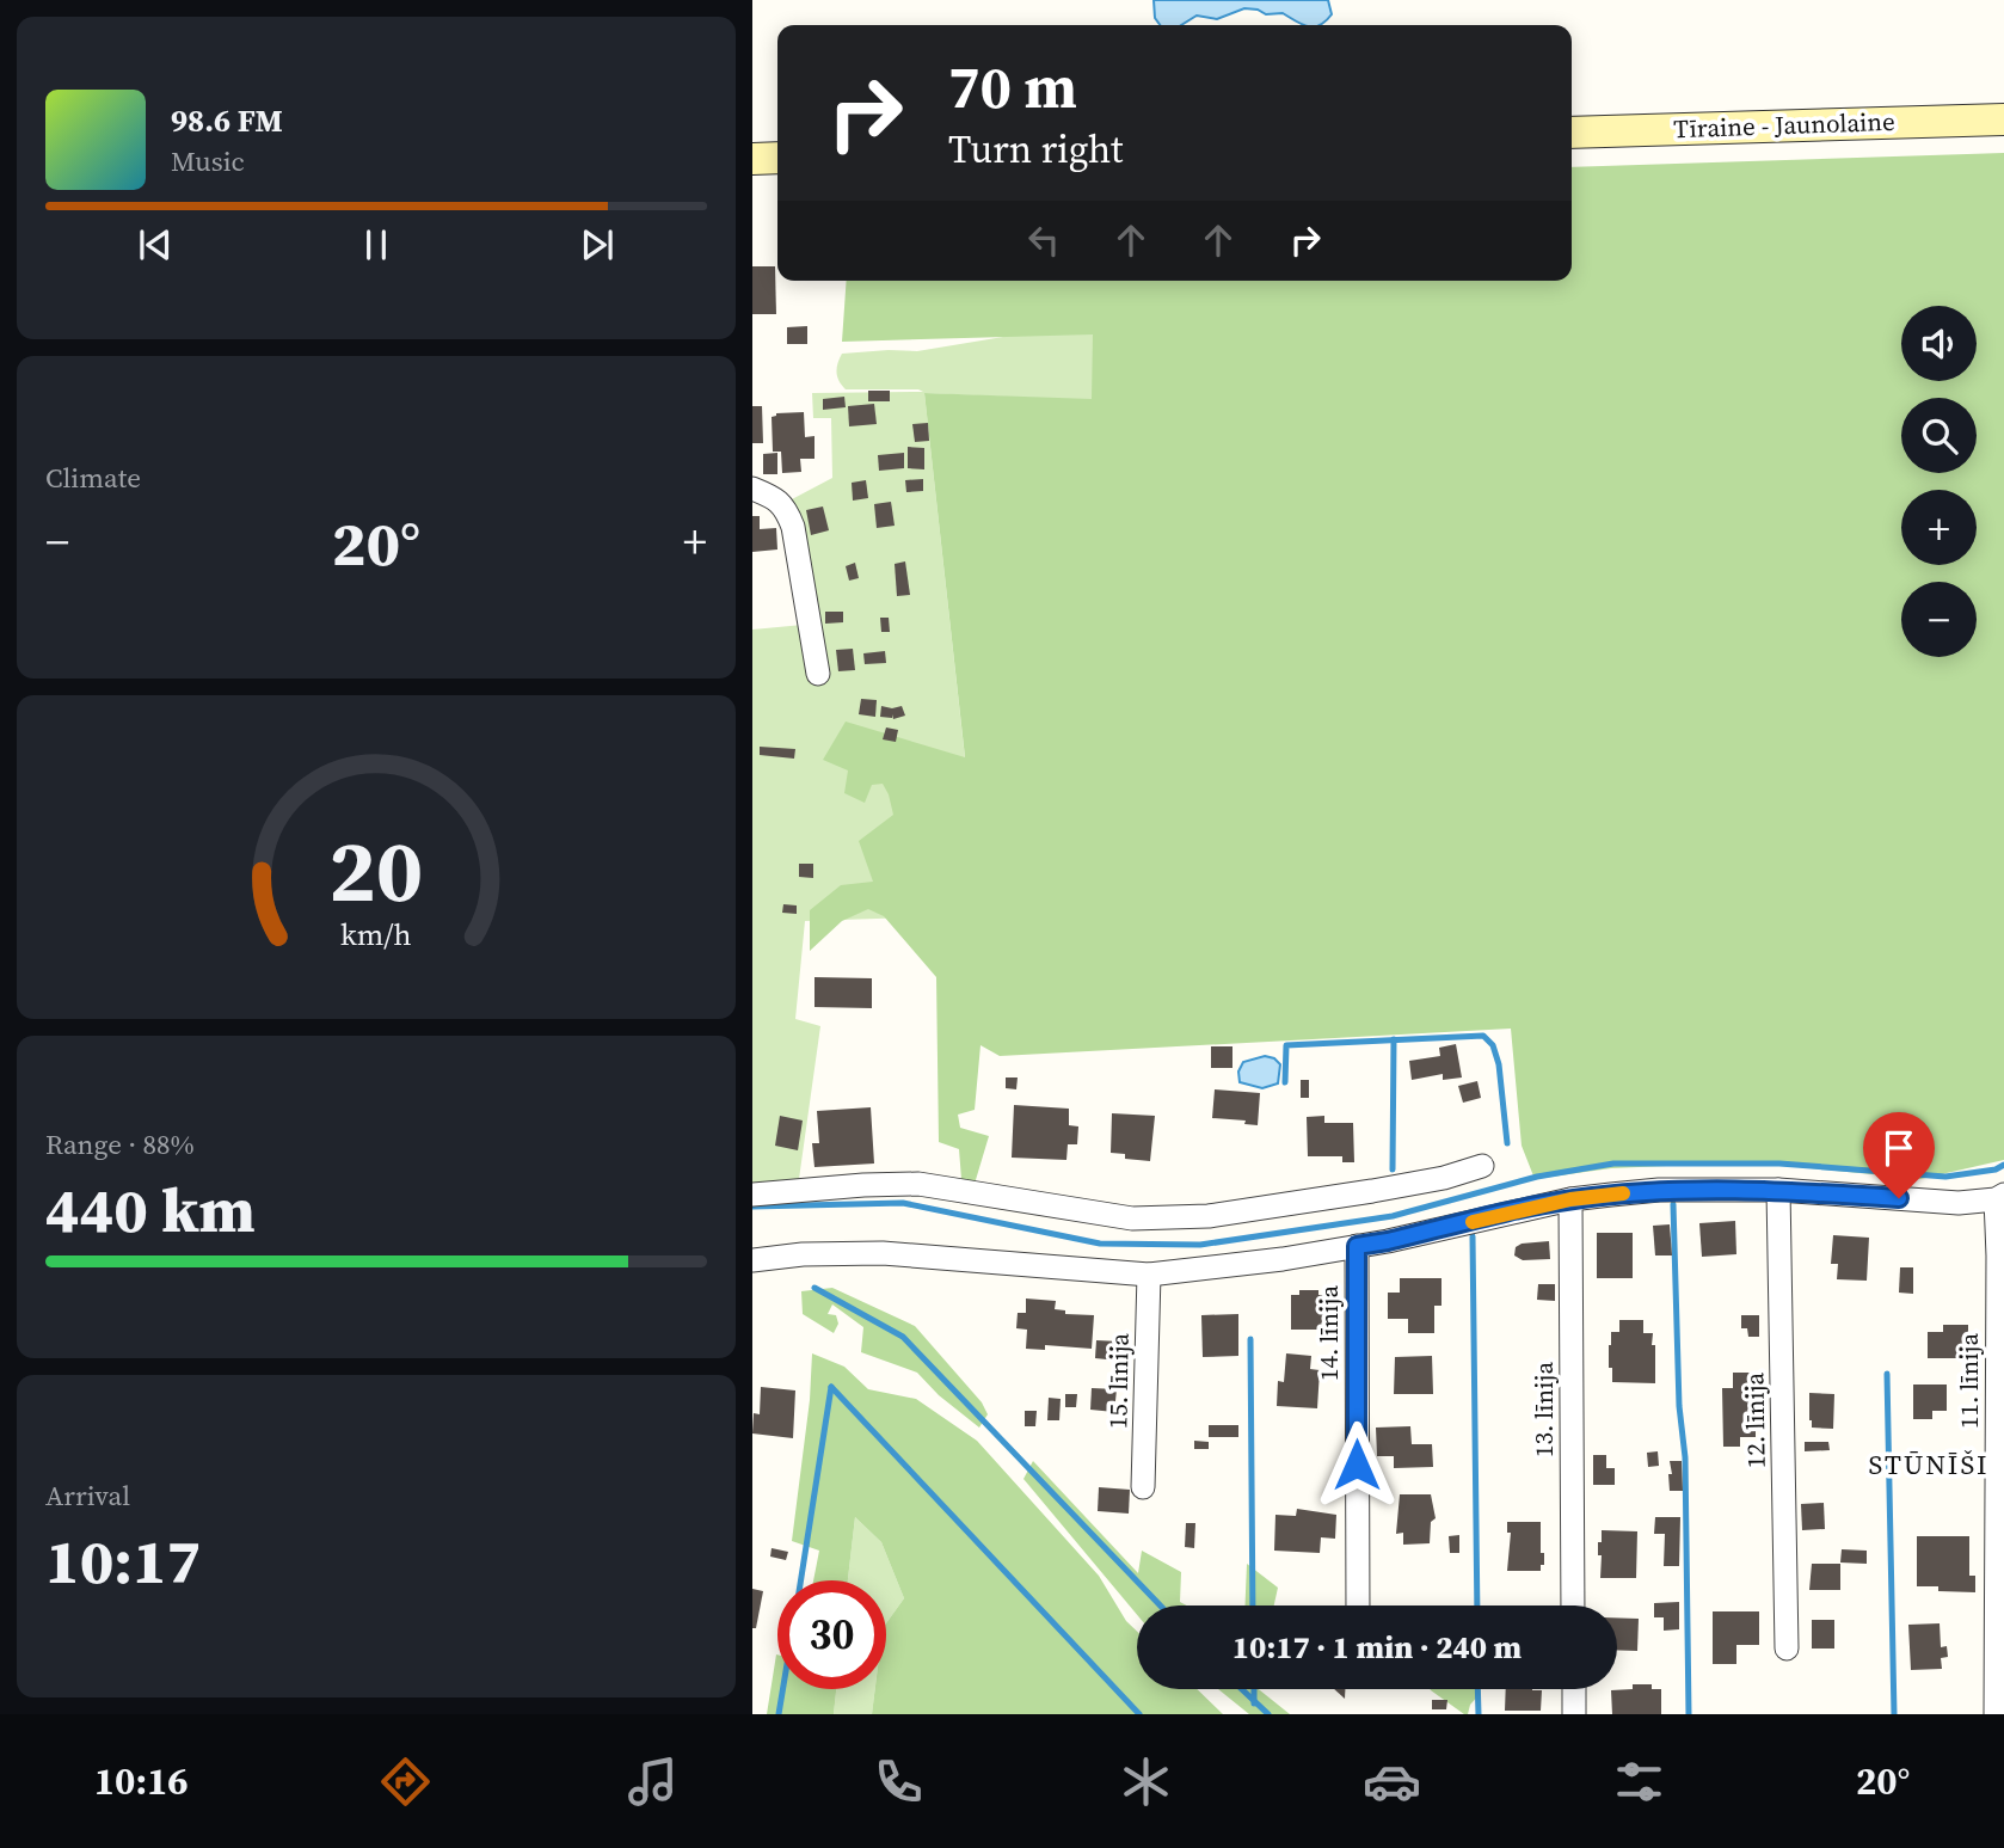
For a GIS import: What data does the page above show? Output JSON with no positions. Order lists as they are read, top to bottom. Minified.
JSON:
{"streets":{"main road":["Tīraine - Jaunolaine"],"street":["14. līnija","15. līnija","11. līnija","13. līnija","12. līnija"]},"districts":["STŪNĪŠI"],"page":{"turn":["70 m","Turn right"],"song":["98.6 FM","Music"],"map_buttons":["+","−"],"tile":["Climate",["Range · 88%","440 km"],["Arrival","10:17"]],"heat":["−","20°","+"],"limit":"30","trip":"10:17 · 1 min · 240 m","tabs":["10:16","20°"],"gauge":["20","km/h"]}}
